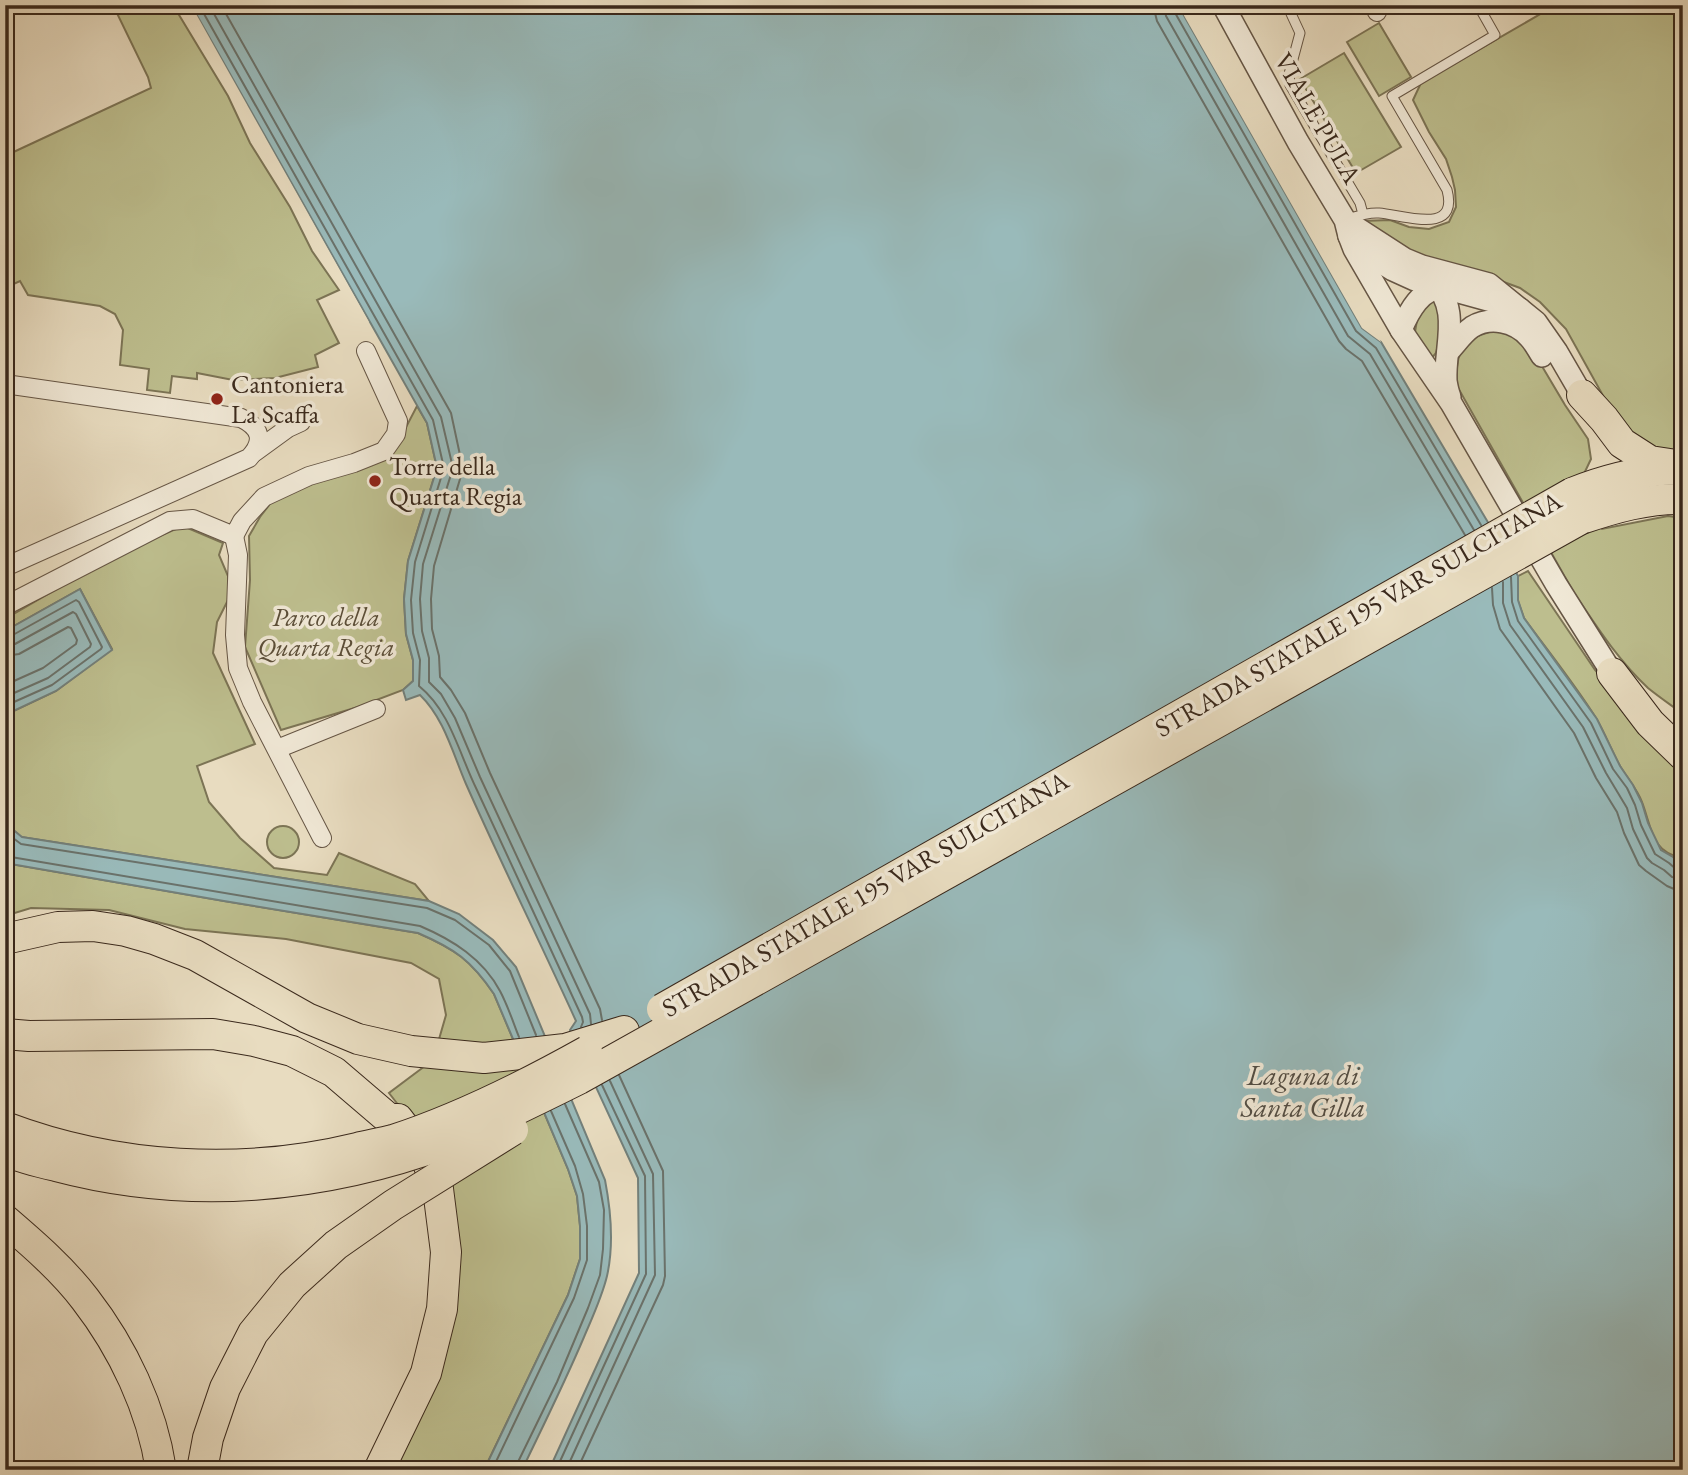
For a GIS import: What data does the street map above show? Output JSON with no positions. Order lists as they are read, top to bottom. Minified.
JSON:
{"streets":{"highway":["STRADA STATALE 195 VAR SULCITANA"],"street":["VIALE PULA"]},"water":["Laguna di Santa Gilla"],"parks":["Parco della Quarta Regia"],"places":["Cantoniera La Scaffa","Torre della Quarta Regia"]}
